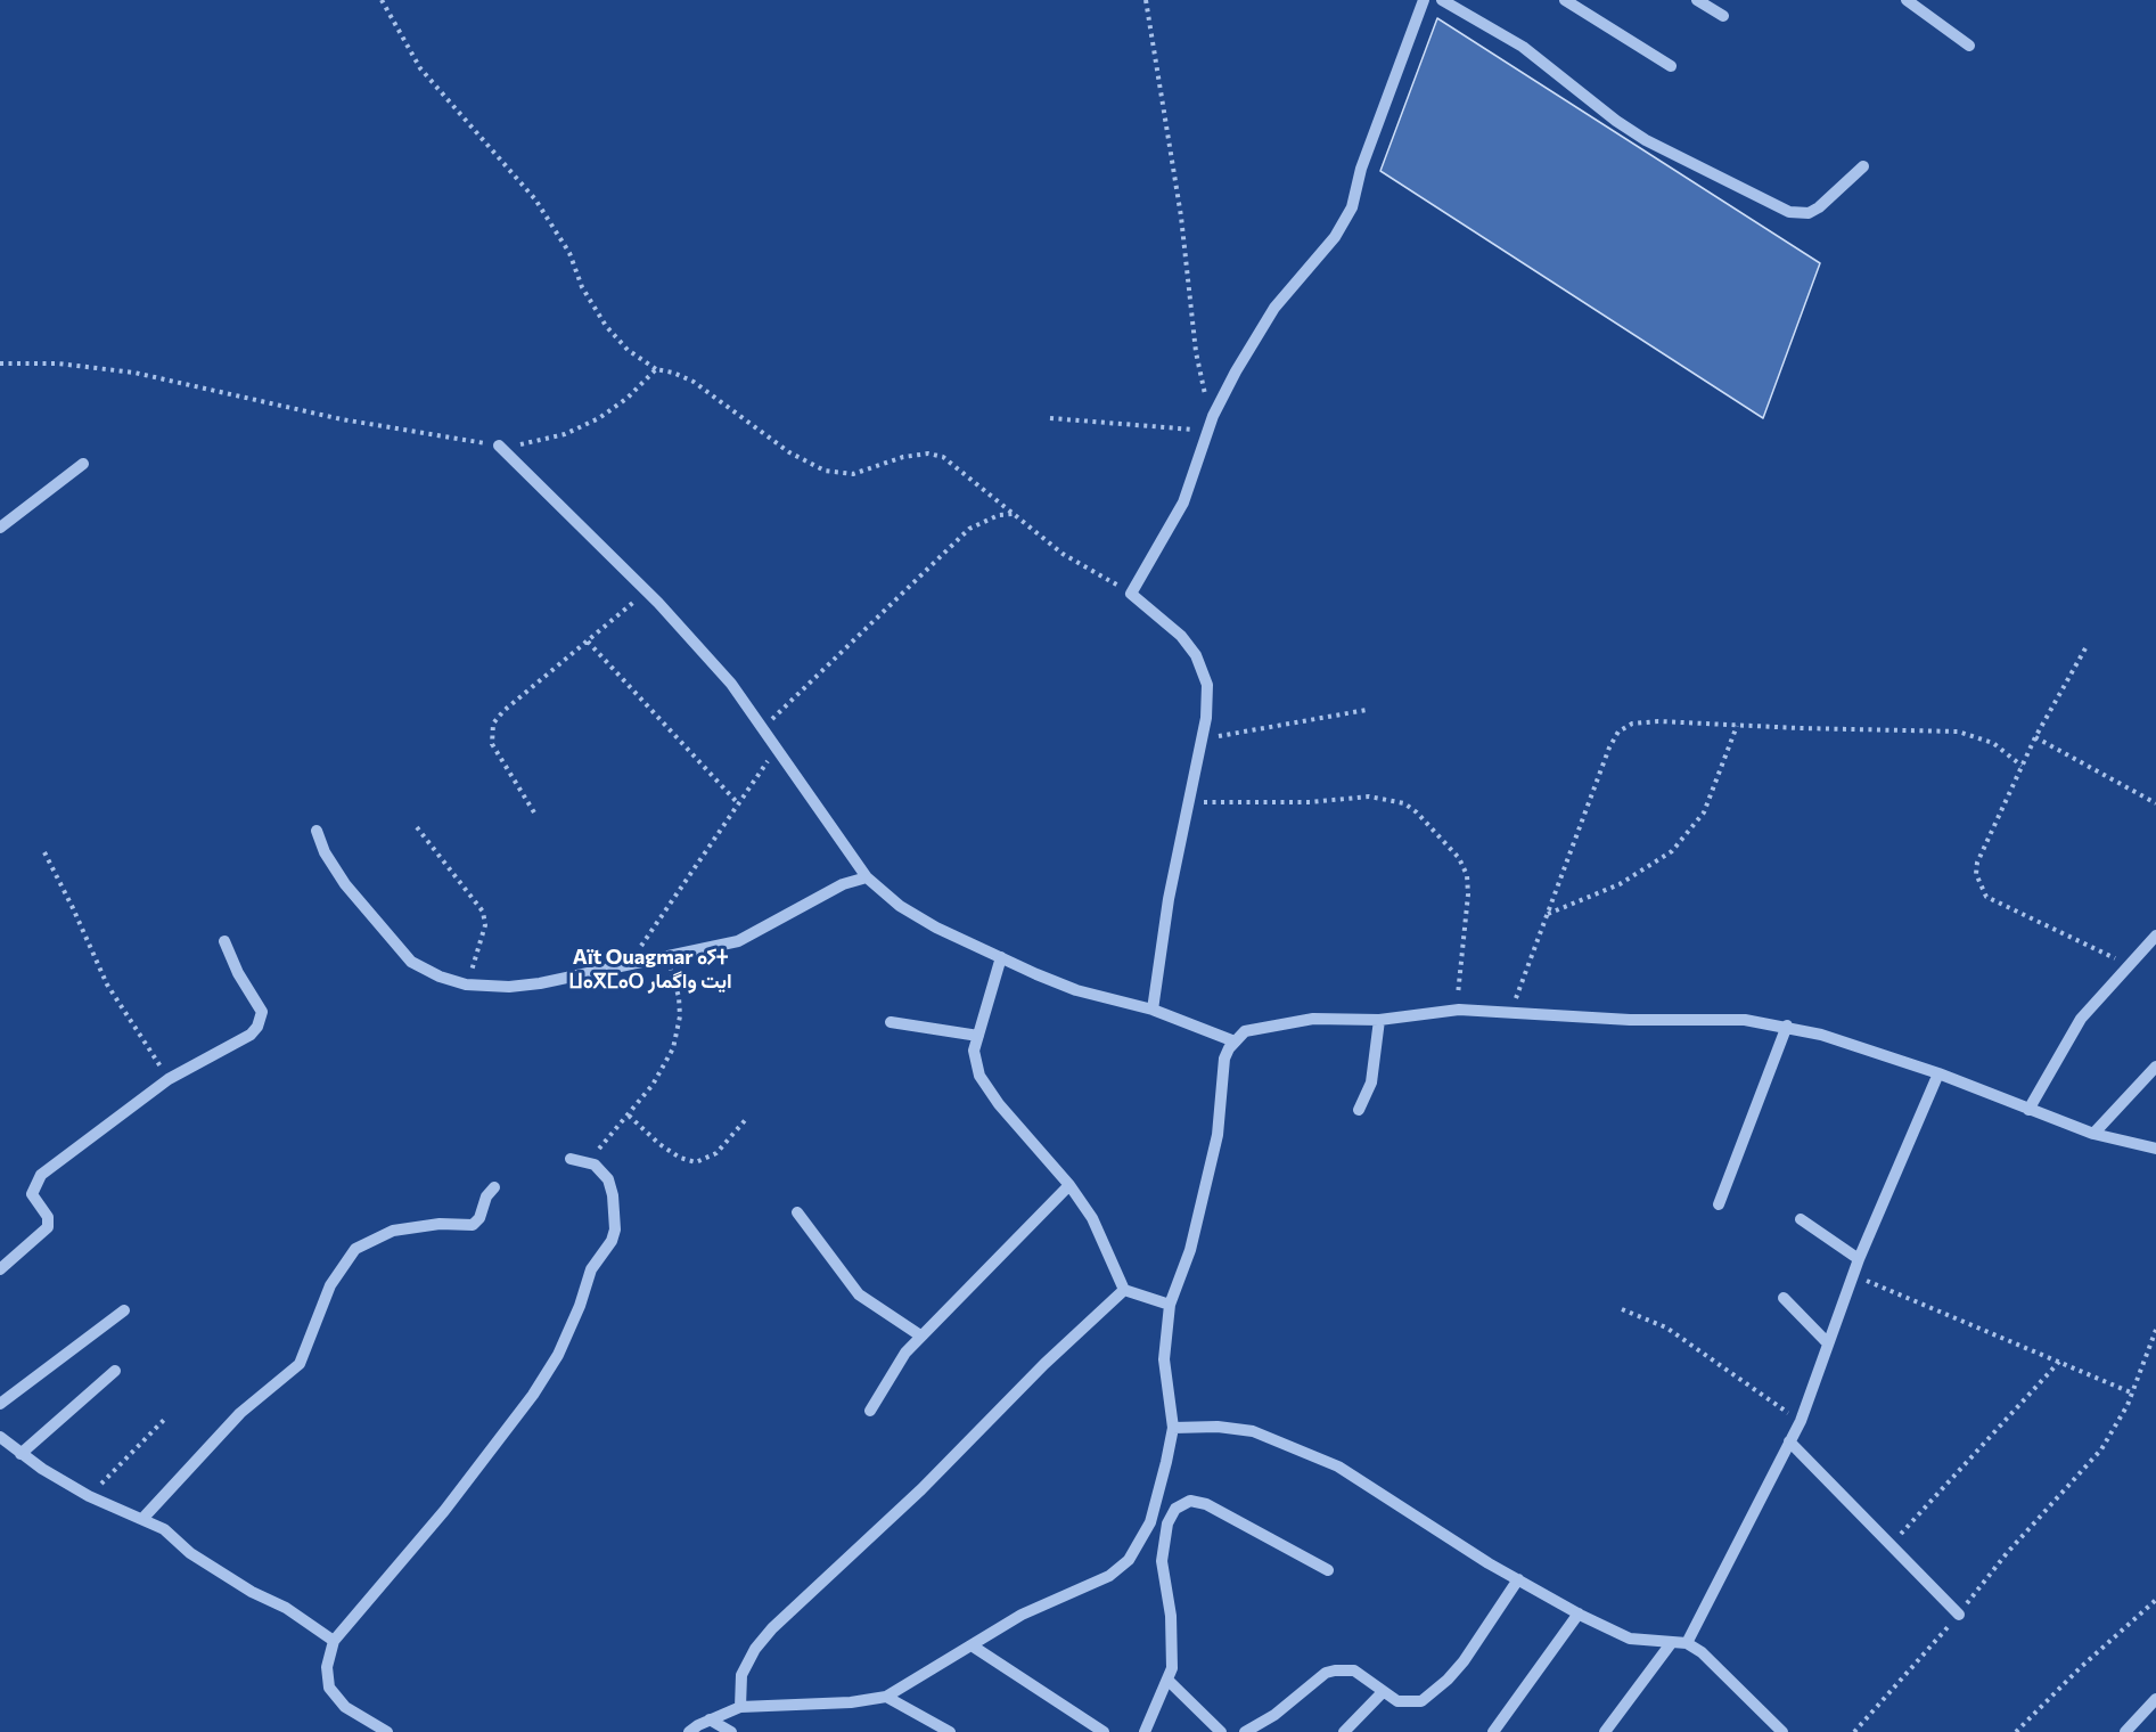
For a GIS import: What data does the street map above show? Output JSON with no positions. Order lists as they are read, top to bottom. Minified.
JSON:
{"districts":["Aït Ouagmar ⴰⵢⵜ ⵡⴰⴳⵎⴰⵔ ايت واگمار"]}
